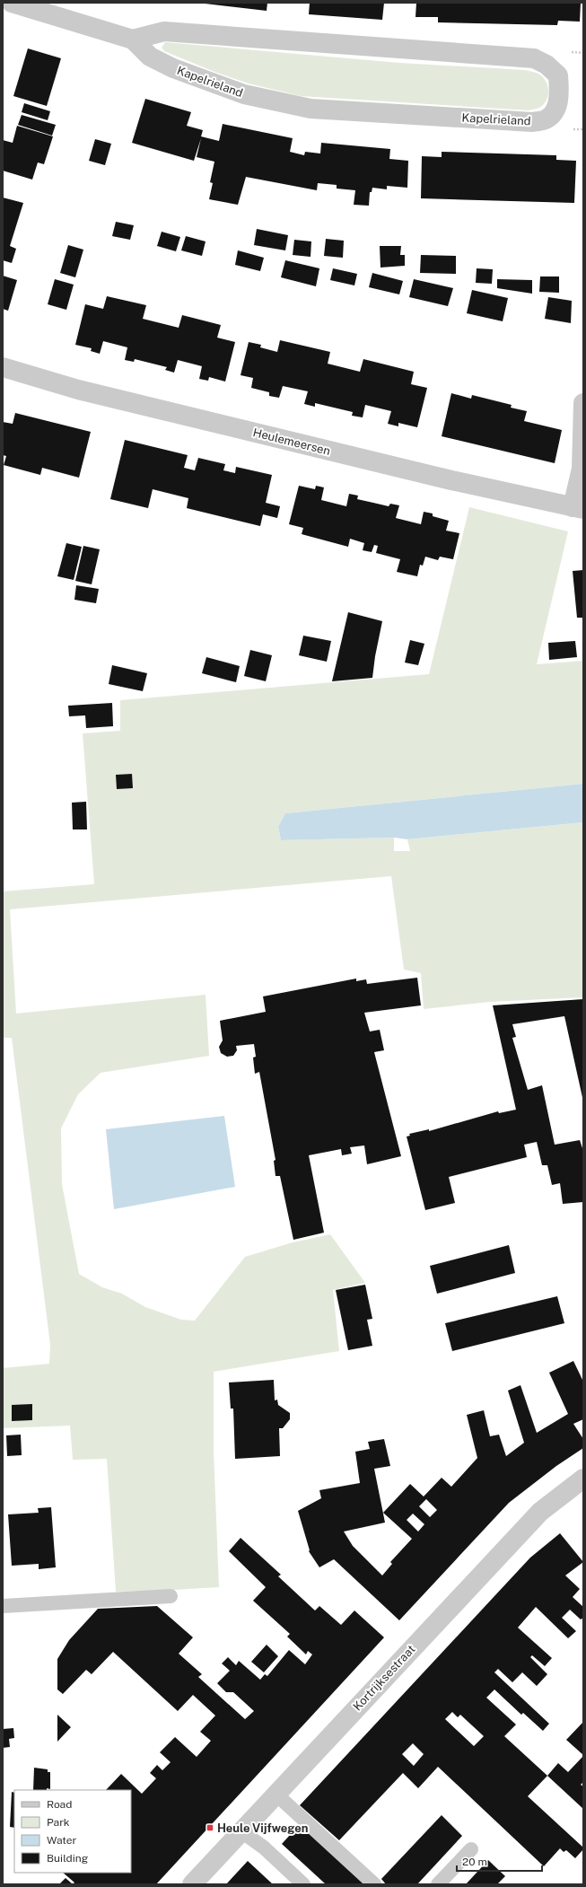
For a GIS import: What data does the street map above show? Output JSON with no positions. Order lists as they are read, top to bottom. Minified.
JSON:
{"streets":{"street":["Kapelrieland","Heulemeersen","Kortrijksestraat"]},"places":{"transit":["Heule Vijfwegen"]},"legend":["Road","Park","Water","Building"],"scale_bar":"20 m"}
